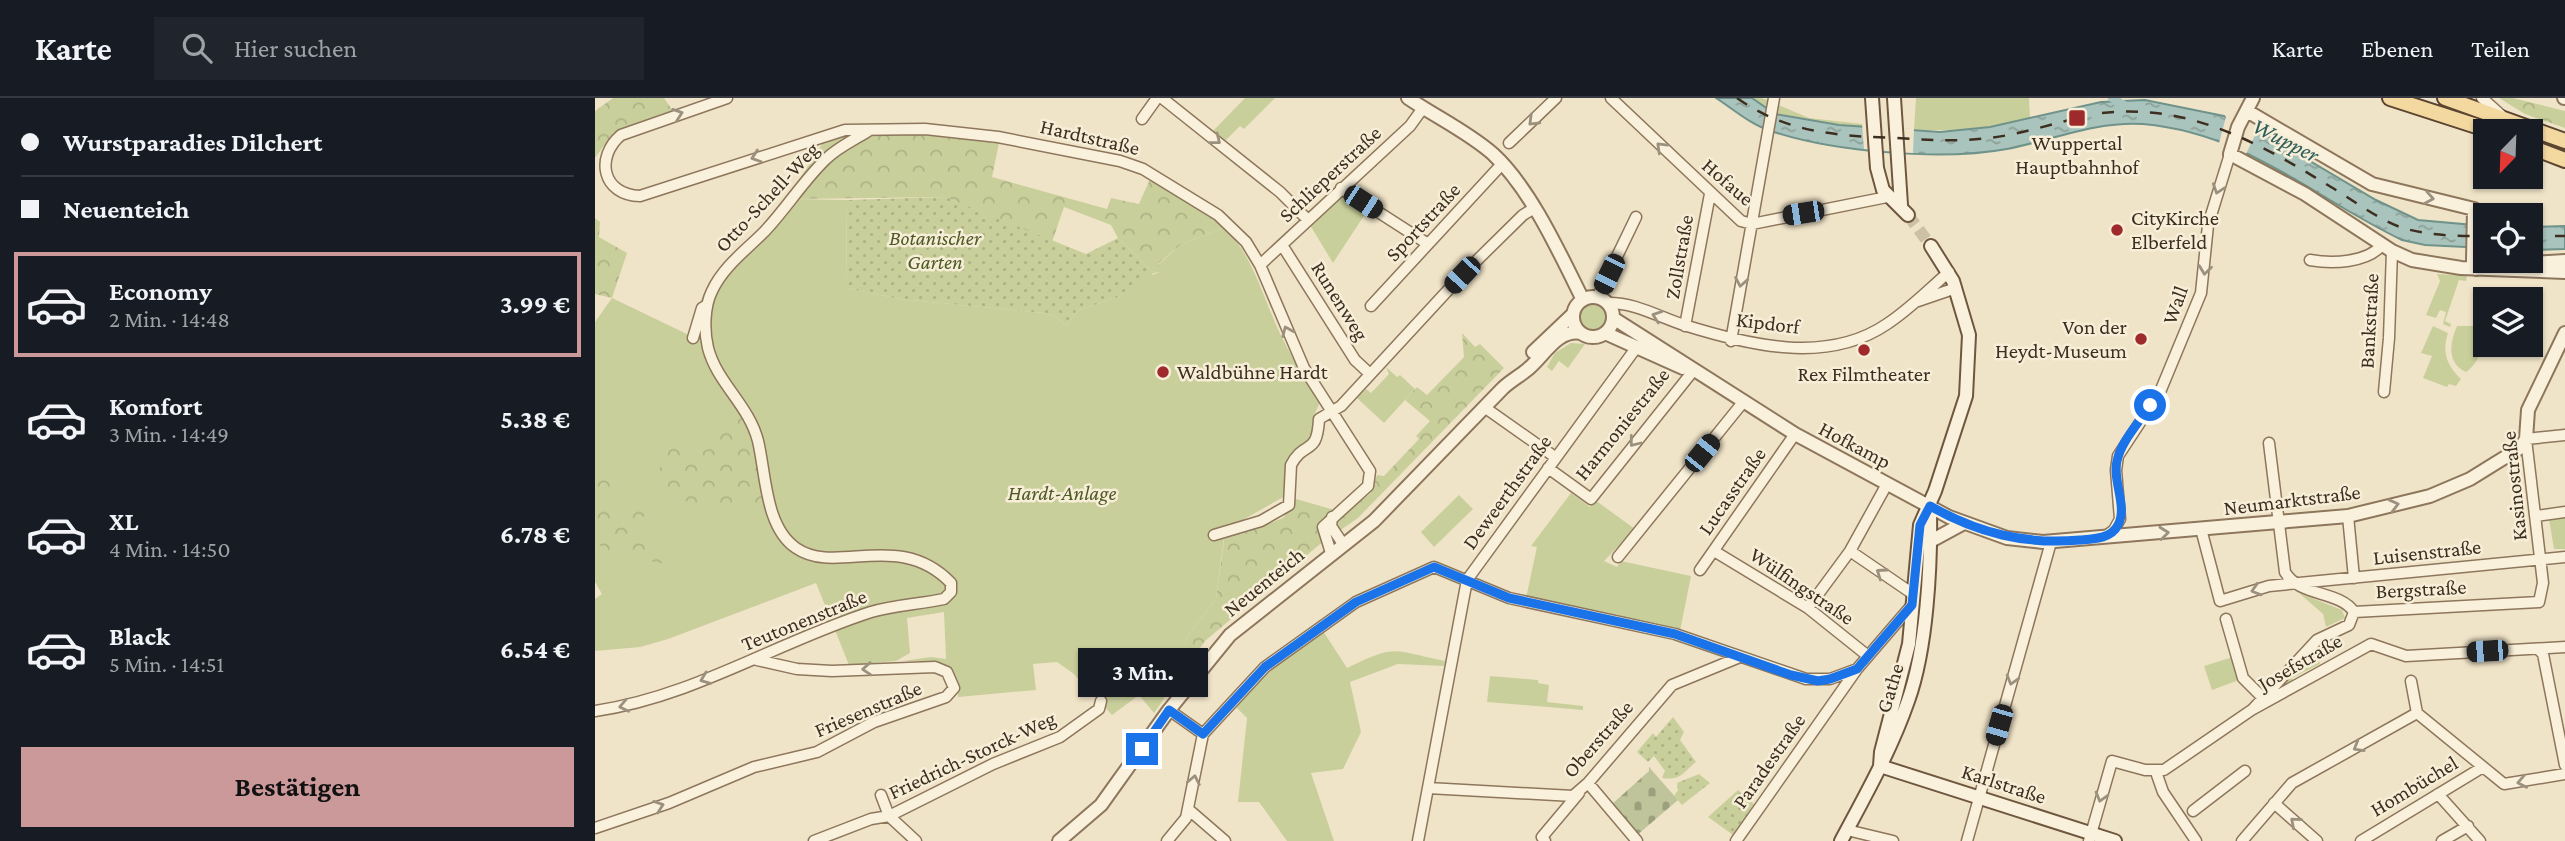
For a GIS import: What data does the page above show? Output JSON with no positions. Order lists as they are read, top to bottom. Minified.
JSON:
{"streets":{"street":["Hardtstraße","Schlieperstraße","Hofaue","Otto-Schell-Weg","Sportstraße","Zollstraße","Runenweg","Wall","Bankstraße","Kipdorf","Harmoniestraße","Hofkamp","Kasinostraße","Lucasstraße","Deweerthstraße","Neumarktstraße","Luisenstraße","Neuenteich","Wülfingstraße","Bergstraße","Teutonenstraße","Josefstraße","Gathe","Friesenstraße","Oberstraße","Friedrich-Storck-Weg","Paradestraße","Karlstraße","Hombüchel"]},"crossings":[["Hardtstraße","Schlieperstraße"],["Hardtstraße","Otto-Schell-Weg"],["Schlieperstraße","Runenweg"],["Hofaue","Zollstraße"],["Otto-Schell-Weg","Teutonenstraße"],["Zollstraße","Kipdorf"],["Wall","Neumarktstraße"],["Kipdorf","Hofkamp"],["Kipdorf","Neuenteich"],["Harmoniestraße","Hofkamp"],["Harmoniestraße","Deweerthstraße"],["Hofkamp","Lucasstraße"],["Hofkamp","Deweerthstraße"],["Hofkamp","Neumarktstraße"],["Hofkamp","Neuenteich"],["Hofkamp","Gathe"],["Kasinostraße","Neumarktstraße"],["Kasinostraße","Luisenstraße"],["Kasinostraße","Bergstraße"],["Lucasstraße","Wülfingstraße"],["Deweerthstraße","Oberstraße"],["Neumarktstraße","Luisenstraße"],["Luisenstraße","Bergstraße"],["Wülfingstraße","Paradestraße"],["Bergstraße","Josefstraße"],["Teutonenstraße","Friesenstraße"],["Gathe","Paradestraße"],["Gathe","Karlstraße"]],"one_way":["Hofaue","Wall","Neumarktstraße","Hombüchel"],"water":["Wupper"],"parks":["Botanischer Garten","Hardt-Anlage"],"places":{"transit":["Wuppertal Hauptbahnhof"],"other":["CityKirche Elberfeld","Von der Heydt-Museum","Rex Filmtheater","Waldbühne Hardt"]},"north":"bottom left","page":{"header":"Karte","search":"Hier suchen","nav":["Karte","Ebenen","Teilen"],"banner":["Wurstparadies Dilchert","Neuenteich"],"list":[{"name":"Economy","note":"2 Min. · 14:48","value":"3.99 €"},{"name":"Komfort","note":"3 Min. · 14:49","value":"5.38 €"},{"name":"XL","note":"4 Min. · 14:50","value":"6.78 €"},{"name":"Black","note":"5 Min. · 14:51","value":"6.54 €"}],"bubble":"3 Min.","buttons":"Bestätigen"}}
